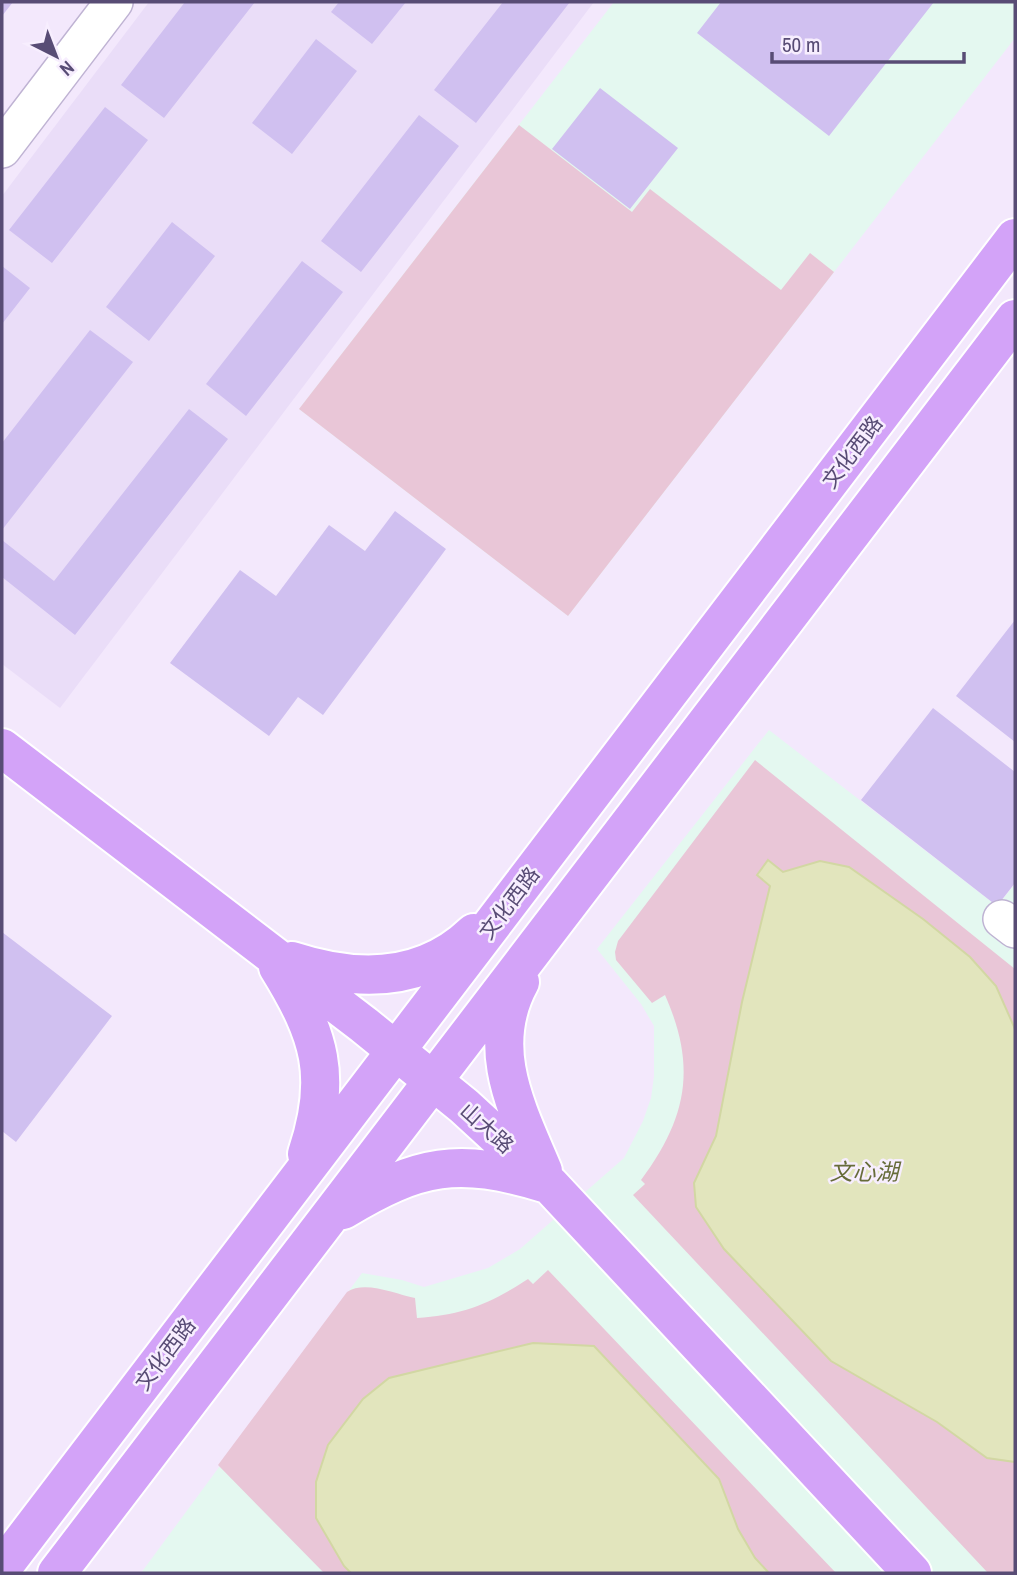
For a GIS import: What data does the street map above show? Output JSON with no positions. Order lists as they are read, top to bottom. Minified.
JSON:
{"streets":{"main road":["文化西路","山大路"]},"crossings":[["文化西路","山大路"]],"water":["文心湖"],"scale_bar":"50 m","north":"bottom right"}
